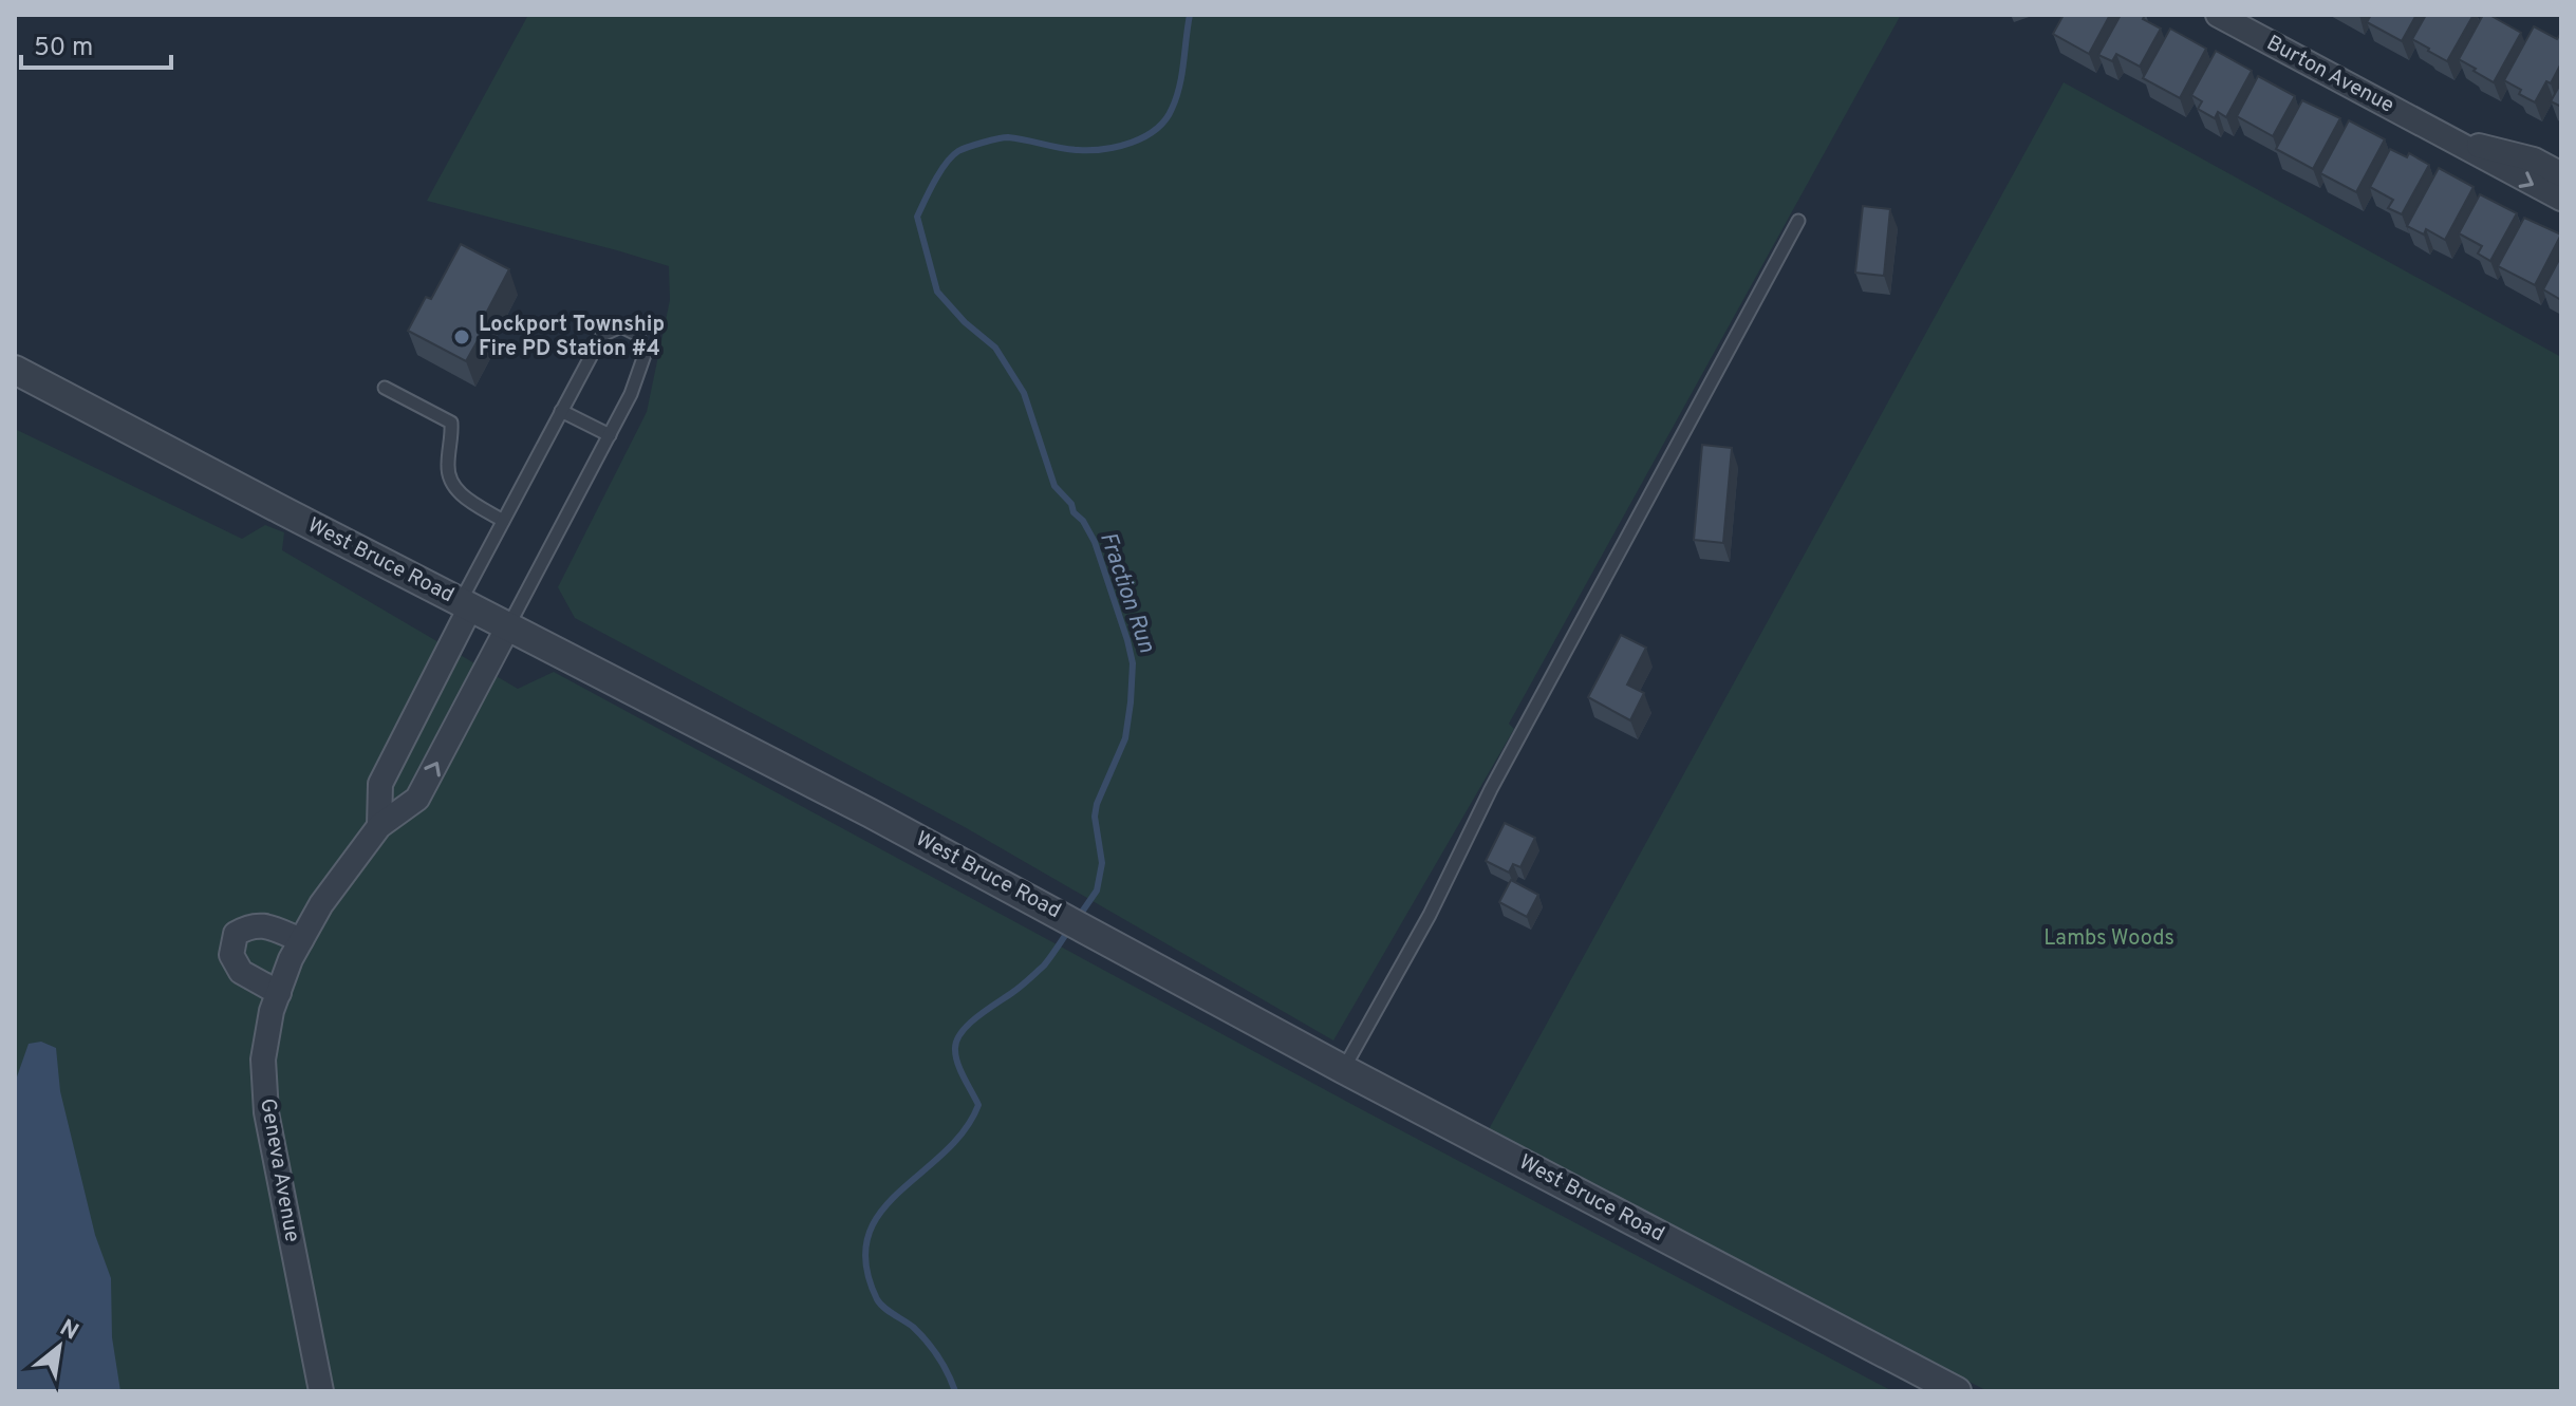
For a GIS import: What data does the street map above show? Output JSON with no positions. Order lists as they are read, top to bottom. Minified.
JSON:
{"streets":{"street":["Burton Avenue","West Bruce Road","Geneva Avenue"]},"crossings":[["West Bruce Road","Geneva Avenue"]],"water":["Fraction Run"],"parks":["Lambs Woods"],"places":["Lockport Township Fire PD Station #4"],"scale_bar":"50 m","north":"top right"}
